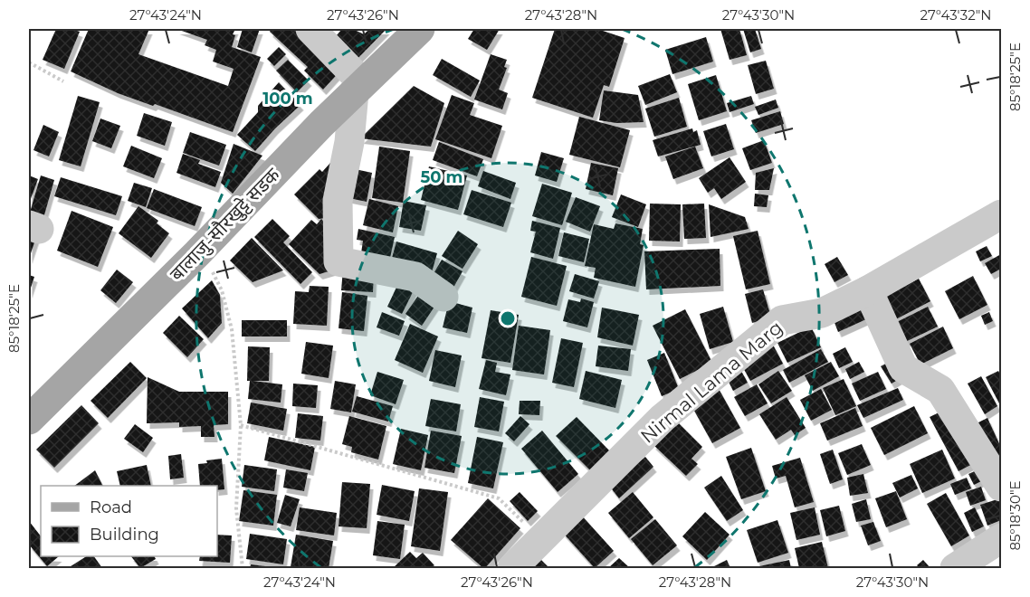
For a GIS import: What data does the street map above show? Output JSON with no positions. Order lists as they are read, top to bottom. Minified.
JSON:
{"streets":{"main road":["बालाजु-सौरखुट्टे सडक"],"street":["Nirmal Lama Marg"]},"legend":["Road","Building"],"coordinates":["27°43'24\"N","27°43'26\"N","27°43'28\"N","27°43'30\"N","27°43'32\"N","85°18'25\"E","85°18'30\"E"],"rings":["100 m","50 m"]}
